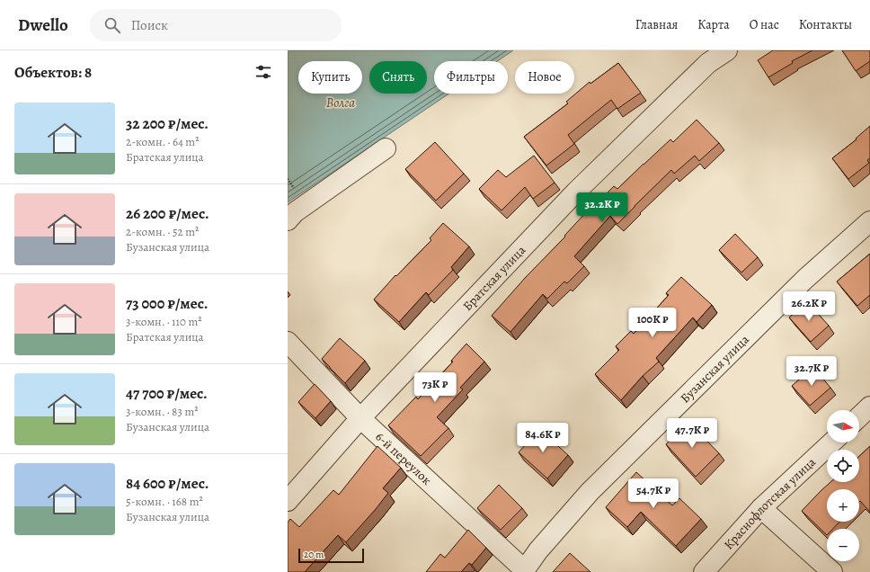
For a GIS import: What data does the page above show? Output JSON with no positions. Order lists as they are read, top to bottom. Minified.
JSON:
{"streets":{"street":["Братская улица","Бузанская улица","6-й переулок","Краснофлотская улица"]},"crossings":[["Братская улица","6-й переулок"],["Бузанская улица","6-й переулок"]],"water":["Волга"],"scale_bar":"20 m","north":"right","page":{"header":"Dwello","search":"Поиск","nav":["Главная","Карта","О нас","Контакты"],"heading":"Объектов: 8","chip":["Купить","Снять","Фильтры","Новое"],"list":[{"name":"32 200 ₽/мес.","note":"2-комн. · 64 m² · Братская улица"},{"name":"26 200 ₽/мес.","note":"2-комн. · 52 m² · Бузанская улица"},{"name":"73 000 ₽/мес.","note":"3-комн. · 110 m² · Братская улица"},{"name":"47 700 ₽/мес.","note":"3-комн. · 83 m² · Бузанская улица"},{"name":"84 600 ₽/мес.","note":"5-комн. · 168 m² · Бузанская улица"}],"price":["32.2K ₽","26.2K ₽","100K ₽","32.7K ₽","73K ₽","47.7K ₽","84.6K ₽","54.7K ₽"],"map_buttons":["+","−"],"scale":"20 m"}}
